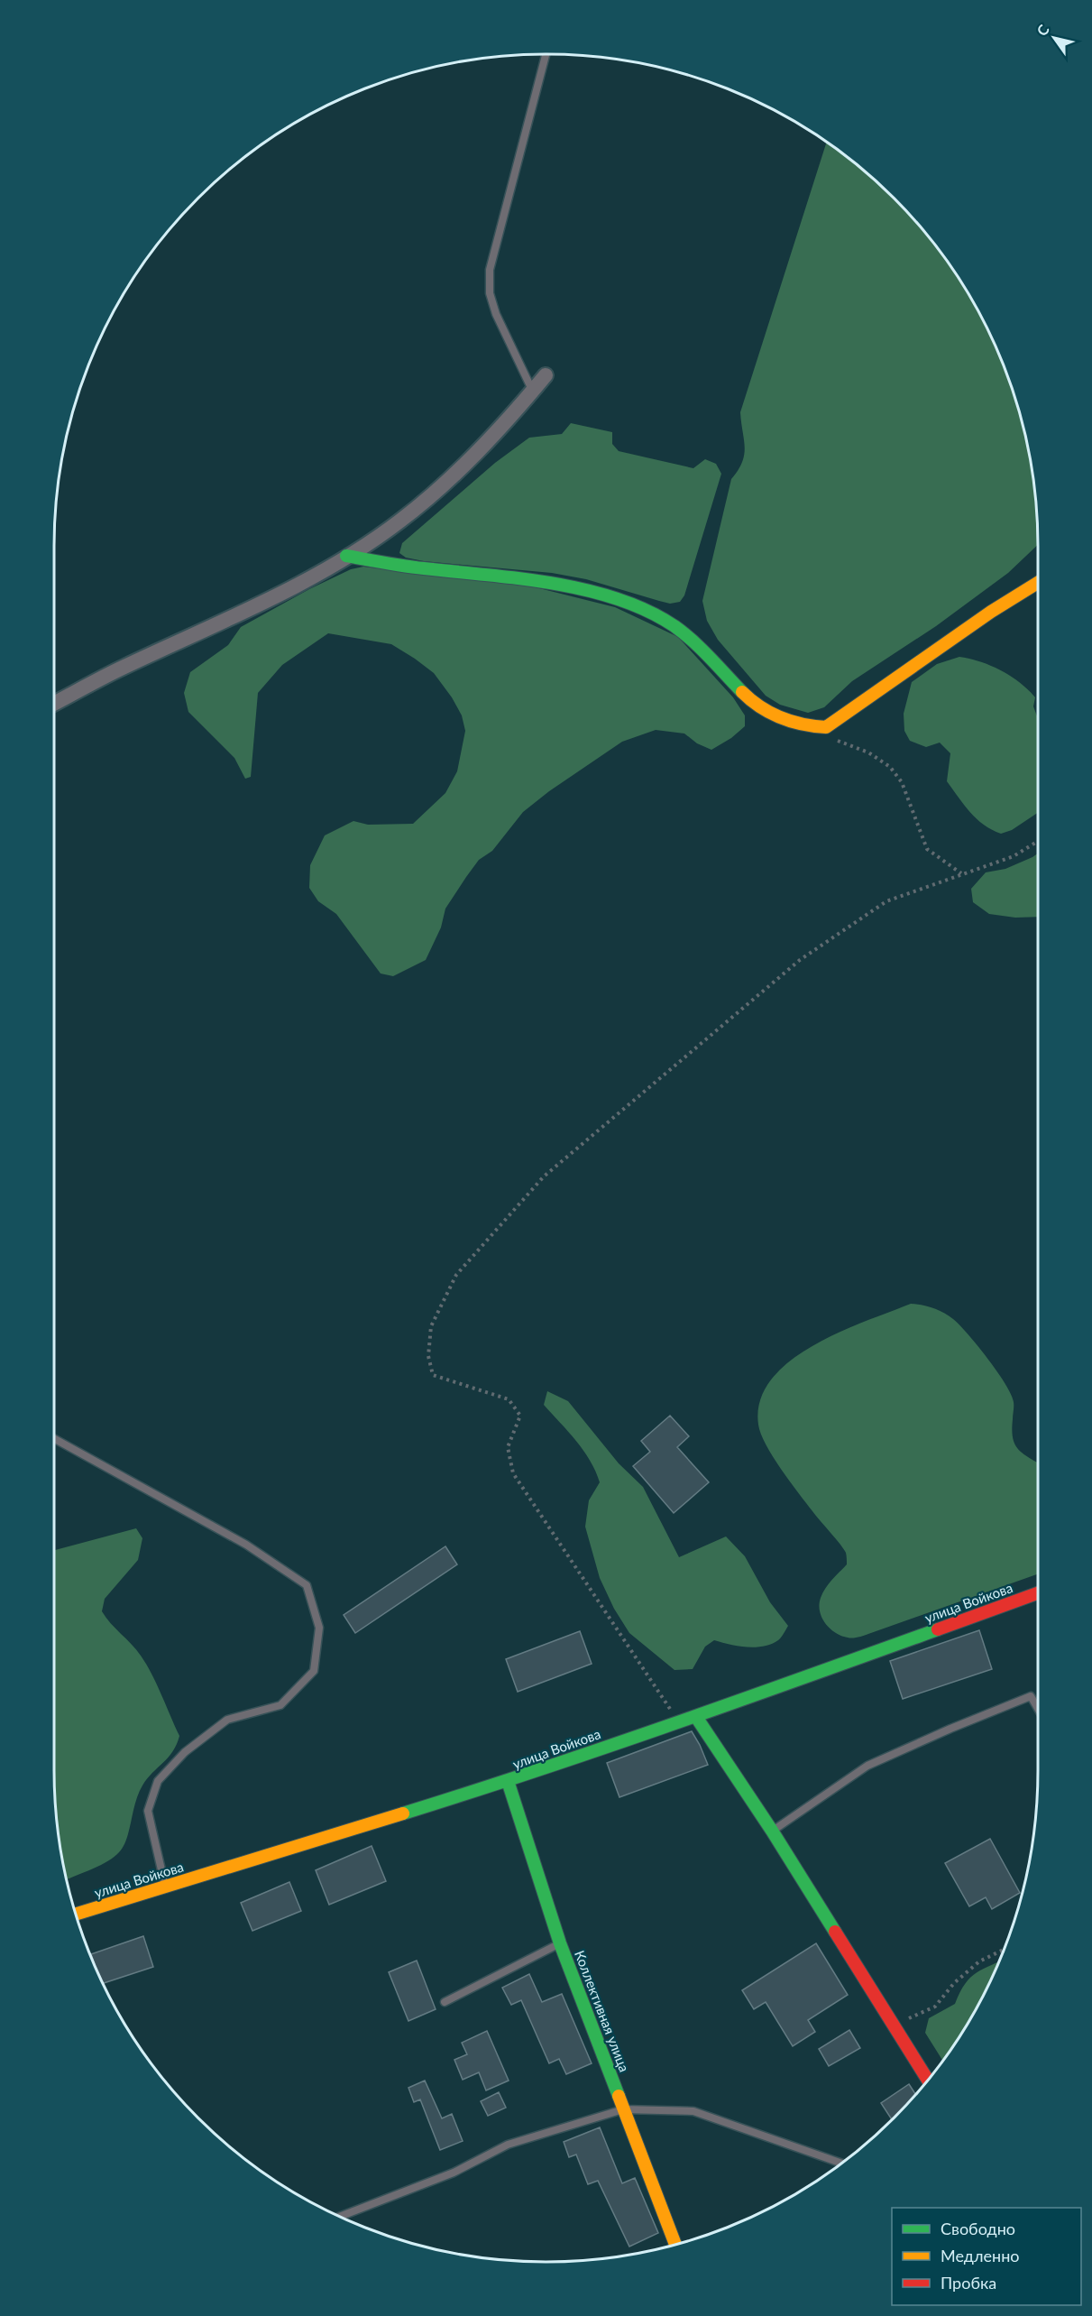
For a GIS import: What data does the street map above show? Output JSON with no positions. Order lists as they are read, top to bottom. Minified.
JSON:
{"streets":{"street":["улица Войкова","Коллективная улица"]},"crossings":[["улица Войкова","Коллективная улица"]],"legend":["Свободно","Медленно","Пробка"],"north":"top left"}
